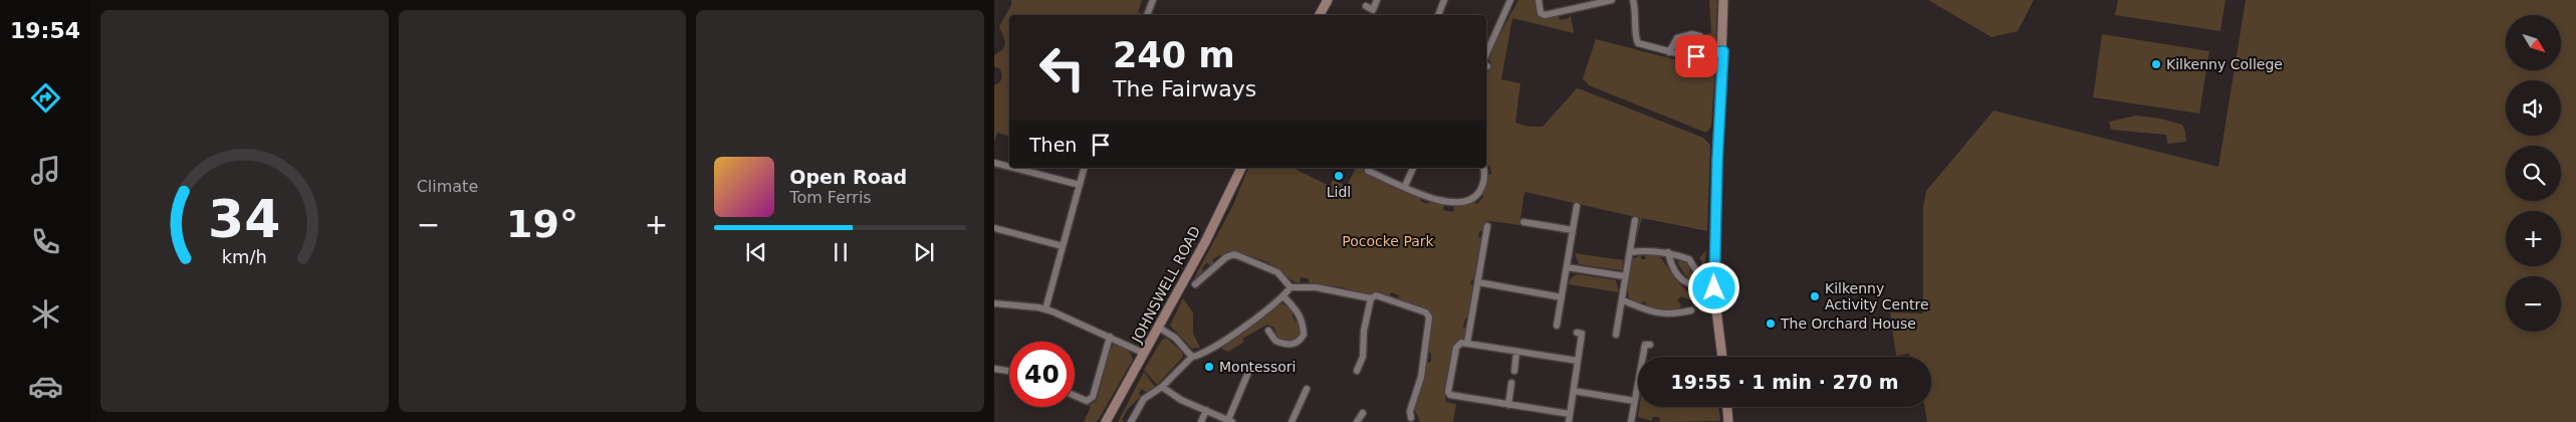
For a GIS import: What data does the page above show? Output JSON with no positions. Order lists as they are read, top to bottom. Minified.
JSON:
{"streets":{"street":["JOHNSWELL ROAD"]},"parks":["Pococke Park"],"places":["Kilkenny College","Lidl","Kilkenny Activity Centre","The Orchard House","Montessori"],"north":"bottom right","page":{"tabs":"19:54","tile":"Climate","map_buttons":["+","−"],"turn":["240 m","The Fairways"],"then":"Then","song":["Open Road","Tom Ferris"],"heat":["−","19°","+"],"limit":"40","trip":"19:55 · 1 min · 270 m","gauge":["34","km/h"]}}
